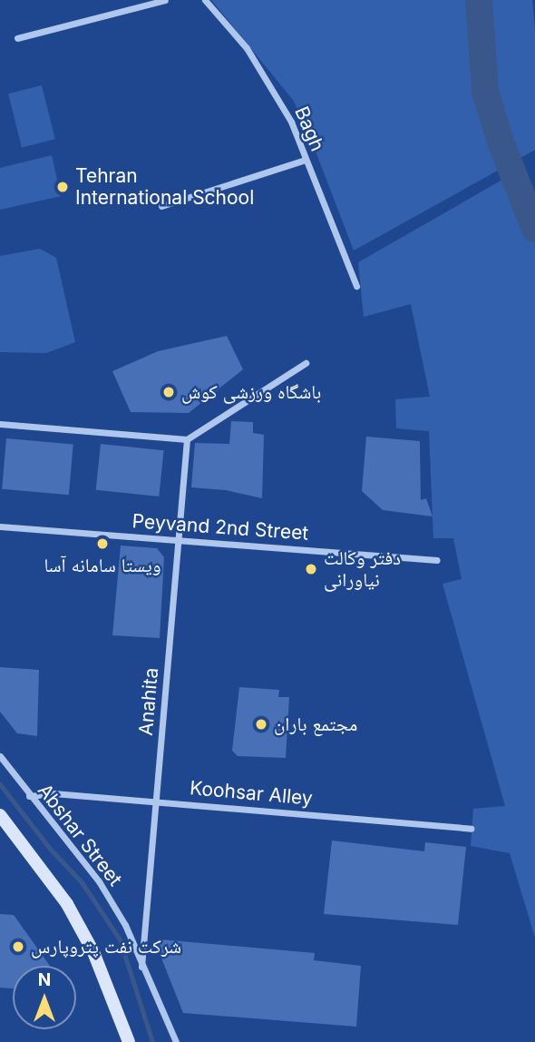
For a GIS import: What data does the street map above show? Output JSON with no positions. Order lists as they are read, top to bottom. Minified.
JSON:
{"streets":{"street":["Bagh","Peyvand 2nd Street","Anahita","Koohsar Alley","Abshar Street"]},"crossings":[["Peyvand 2nd Street","Anahita"],["Anahita","Koohsar Alley"],["Anahita","Abshar Street"],["Koohsar Alley","Abshar Street"]],"places":["Tehran International School","باشگاه ورزشی کوش","ویستا سامانه آسا","دفتر وکالت نیاورانی","مجتمع باران","شرکت نفت پتروپارس"],"north":"top"}
